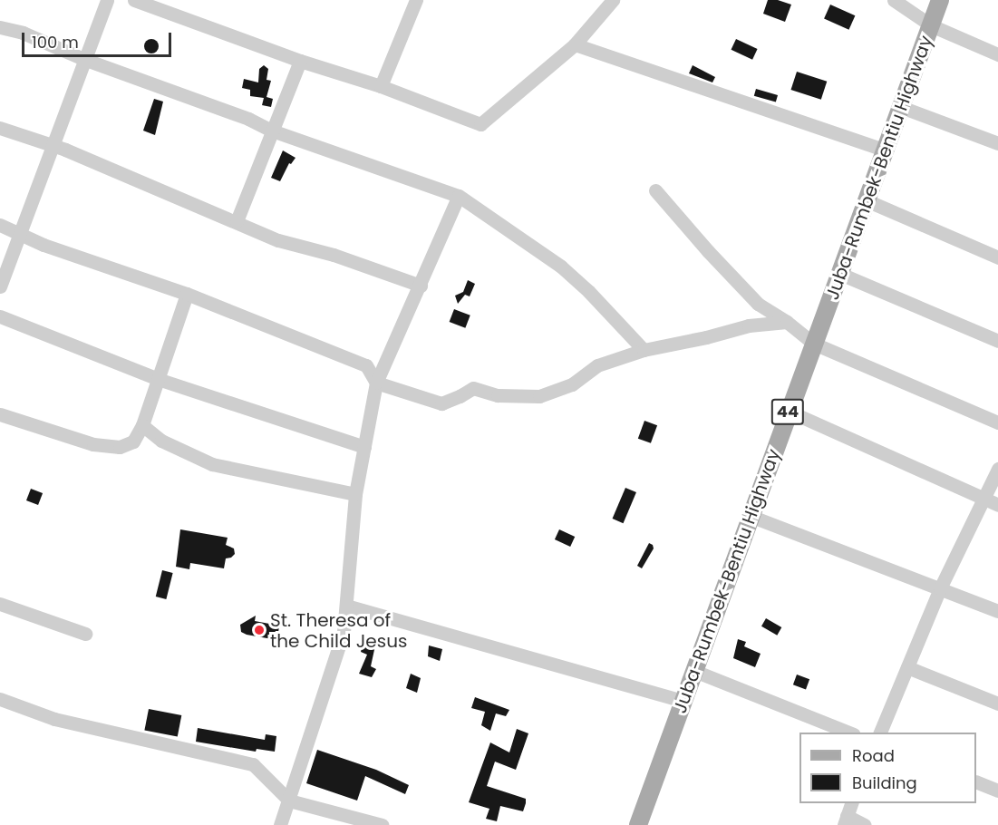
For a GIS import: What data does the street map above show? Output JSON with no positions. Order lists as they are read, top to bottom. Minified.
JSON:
{"streets":{"main road":["Juba-Rumbek-Bentiu Highway","44"]},"places":["St. Theresa of the Child Jesus"],"legend":["Road","Building"],"scale_bar":"100 m"}
